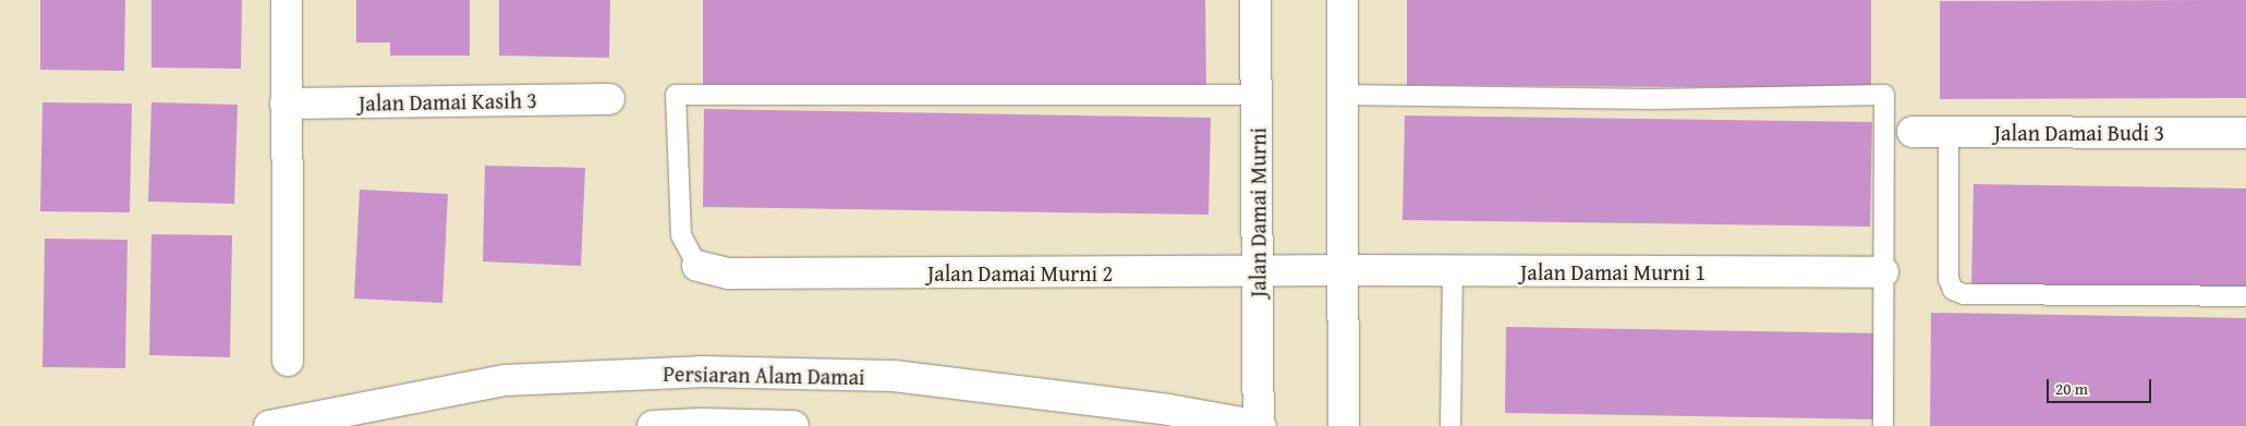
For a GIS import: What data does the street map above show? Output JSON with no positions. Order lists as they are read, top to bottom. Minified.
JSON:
{"streets":{"street":["Jalan Damai Kasih 3","Jalan Damai Budi 3","Jalan Damai Murni","Jalan Damai Murni 1","Jalan Damai Murni 2","Persiaran Alam Damai"]},"crossings":[["Jalan Damai Murni","Jalan Damai Murni 2"],["Jalan Damai Murni","Persiaran Alam Damai"],["Jalan Damai Murni 1","Jalan Damai Murni 2"]],"scale_bar":"20 m"}
